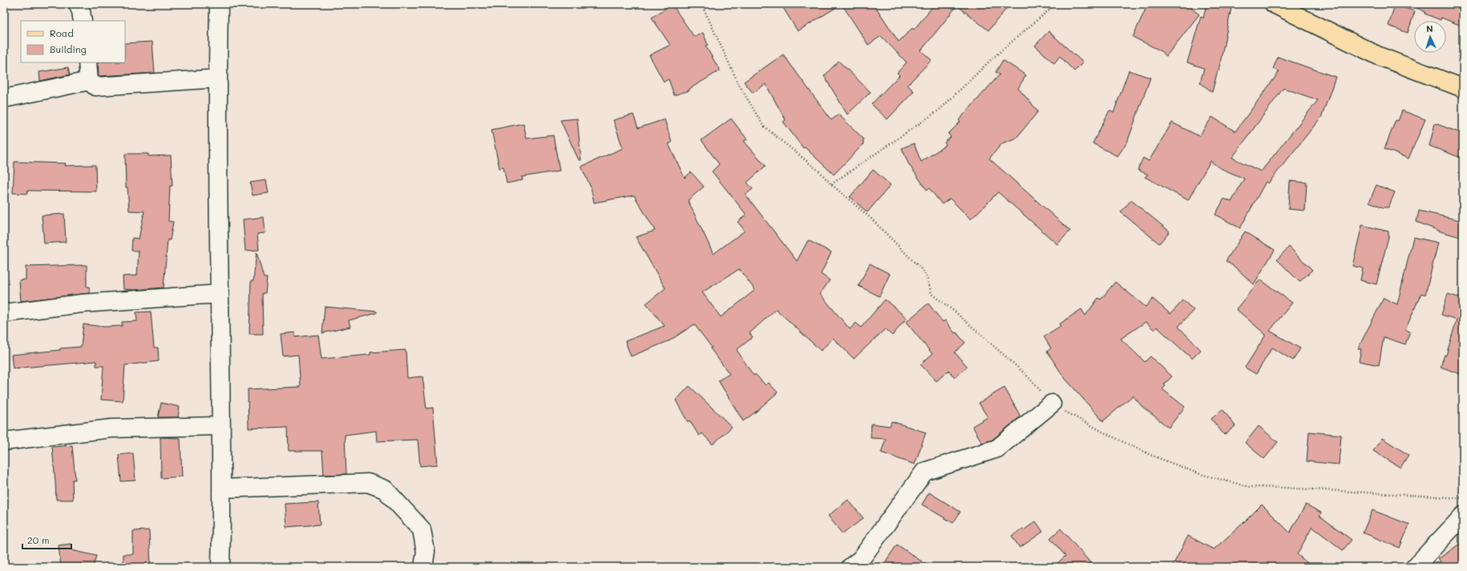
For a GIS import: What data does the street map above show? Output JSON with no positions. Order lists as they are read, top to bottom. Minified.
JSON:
{"legend":["Road","Building"],"scale_bar":"20 m","north":"top"}
